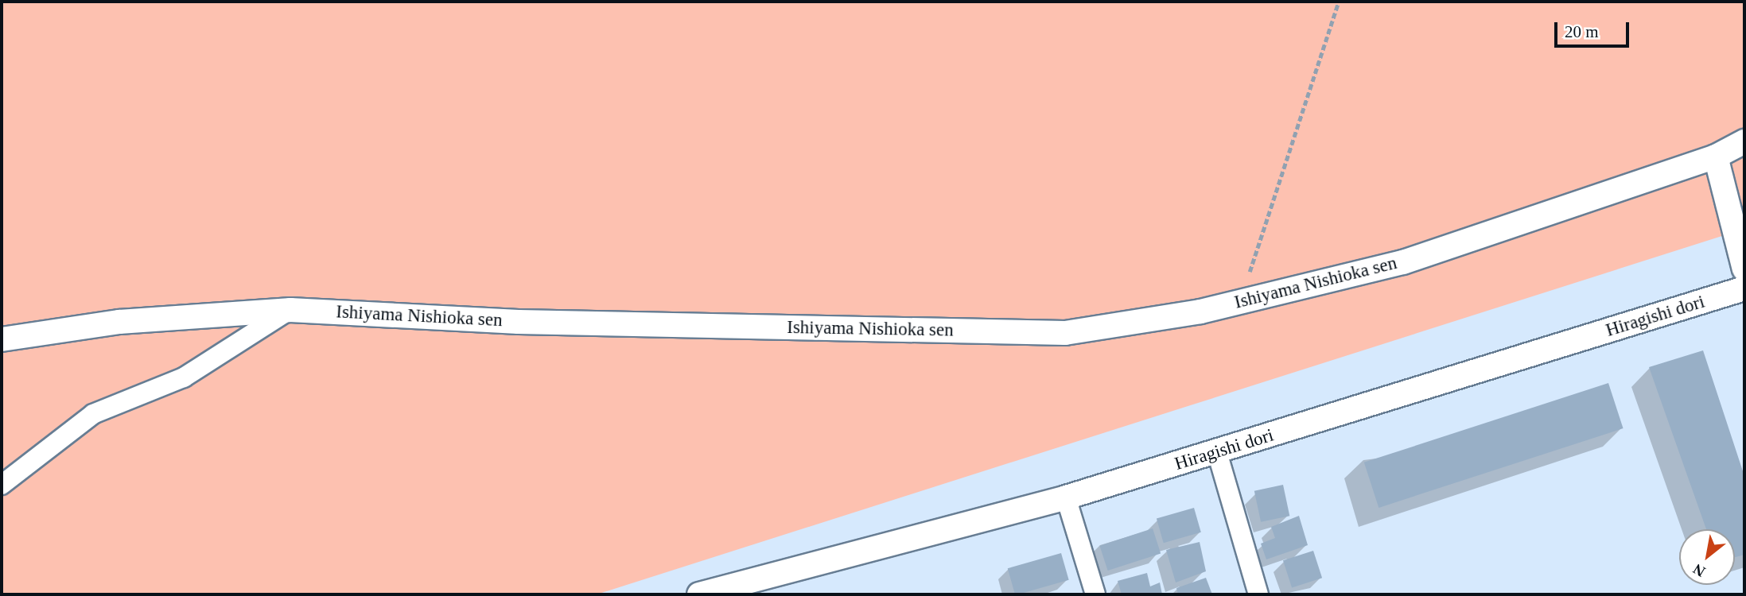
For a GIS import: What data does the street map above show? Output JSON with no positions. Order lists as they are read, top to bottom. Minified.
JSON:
{"streets":{"street":["Ishiyama Nishioka sen","Hiragishi dori"]},"scale_bar":"20 m","north":"bottom left"}
